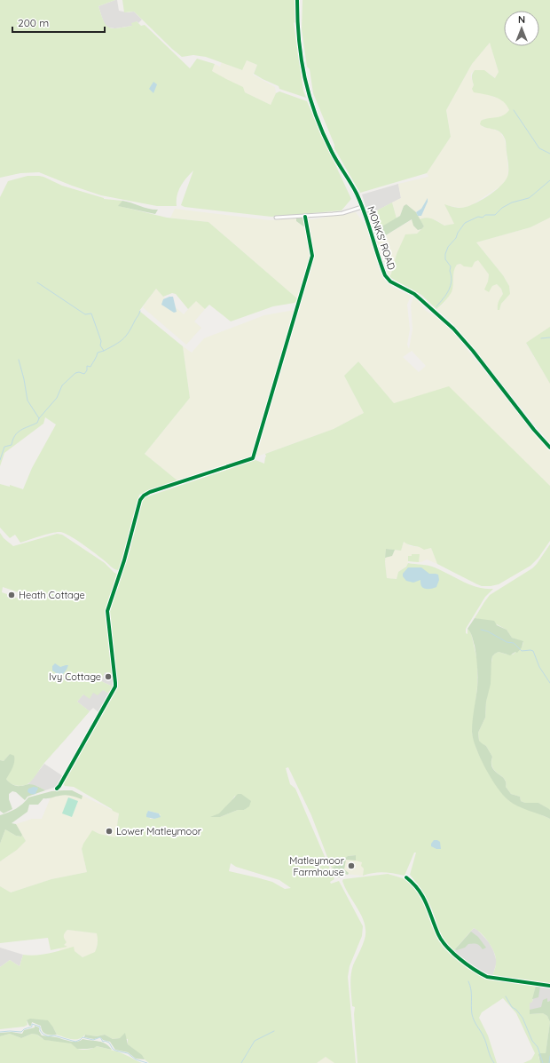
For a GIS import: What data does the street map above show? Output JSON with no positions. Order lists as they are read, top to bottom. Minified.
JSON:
{"streets":{"street":["MONKS' ROAD"]},"places":["Heath Cottage","Ivy Cottage","Lower Matleymoor","Matleymoor Farmhouse"],"scale_bar":"200 m","north":"top"}
